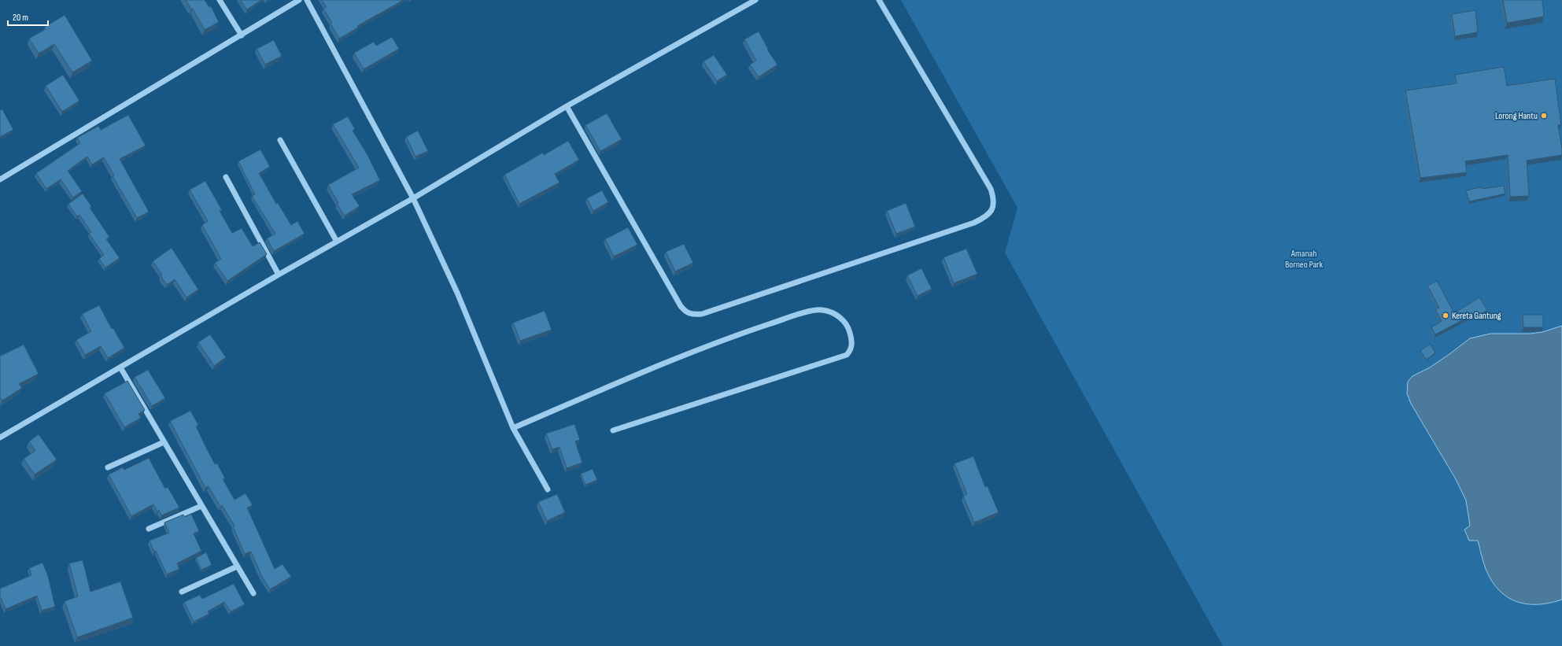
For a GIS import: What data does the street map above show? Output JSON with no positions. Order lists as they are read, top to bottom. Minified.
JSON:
{"parks":["Amanah Borneo Park"],"places":["Lorong Hantu","Kereta Gantung"],"scale_bar":"20 m"}
